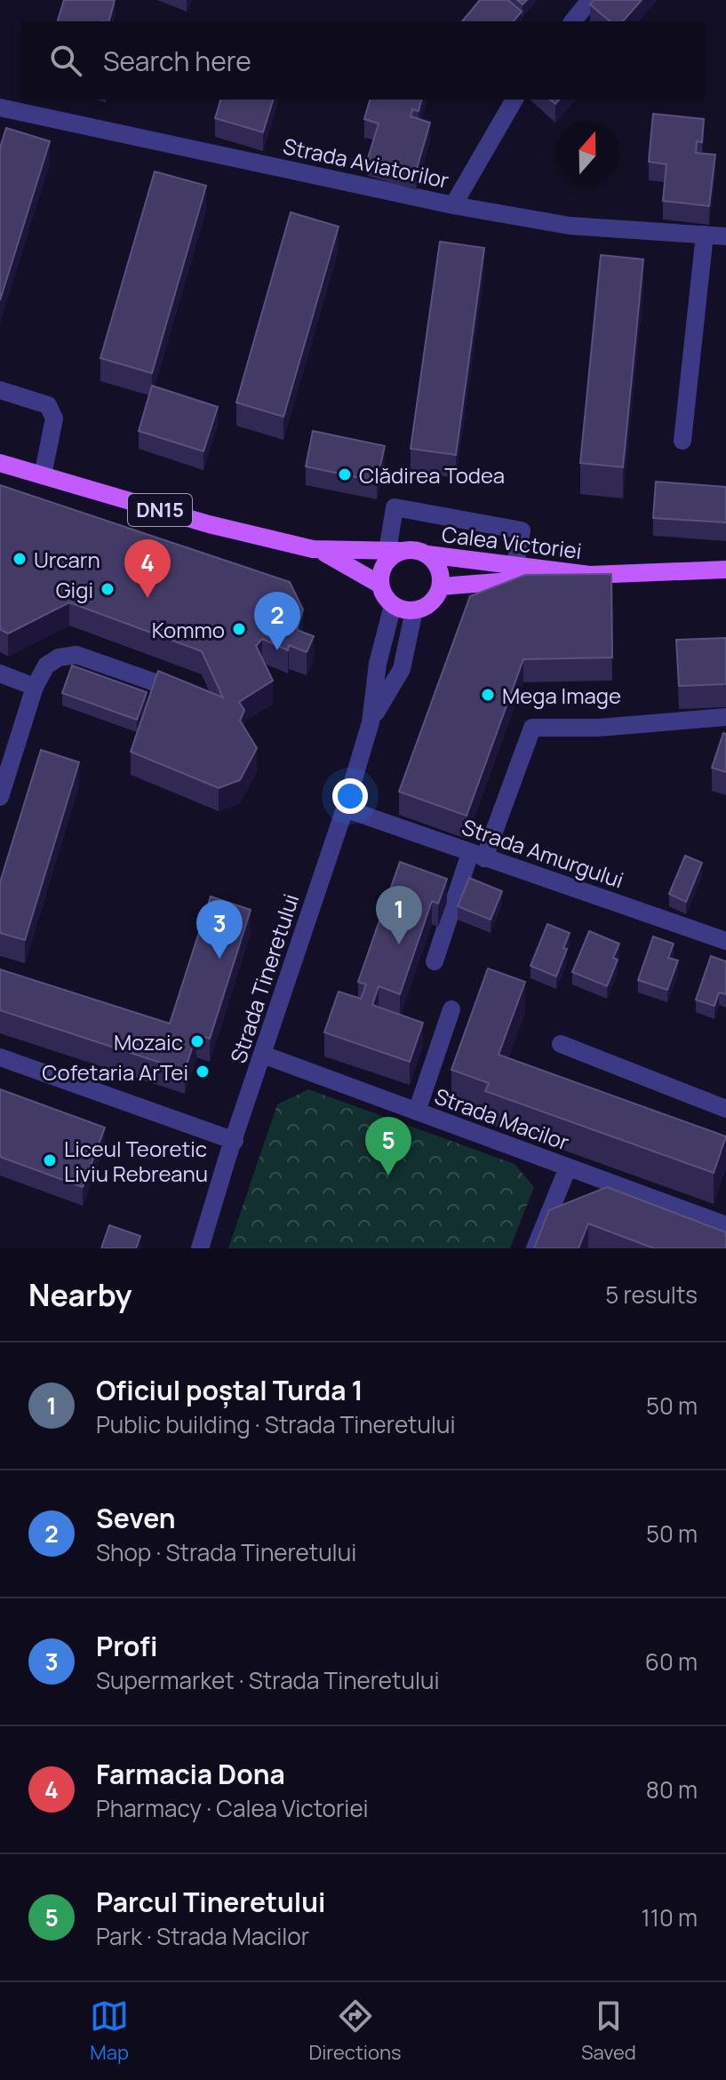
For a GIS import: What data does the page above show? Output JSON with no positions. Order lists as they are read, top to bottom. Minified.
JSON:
{"streets":{"main road":["DN15","Calea Victoriei"],"street":["Strada Aviatorilor","Strada Amurgului","Strada Tineretului","Strada Macilor"]},"crossings":[["Calea Victoriei","Strada Tineretului"],["Strada Amurgului","Strada Tineretului"],["Strada Tineretului","Strada Macilor"]],"places":["Clădirea Todea","Urcarn","Gigi","Kommo","Mega Image","Mozaic","Cofetaria ArTei","Liceul Teoretic Liviu Rebreanu"],"north":"top","page":{"search":"Search here","pins":["4","2","1","3","5"],"heading":["Nearby","5 results"],"list":[{"mark":"1","name":"Oficiul poștal Turda 1","note":"Public building · Strada Tineretului","value":"50 m"},{"mark":"2","name":"Seven","note":"Shop · Strada Tineretului","value":"50 m"},{"mark":"3","name":"Profi","note":"Supermarket · Strada Tineretului","value":"60 m"},{"mark":"4","name":"Farmacia Dona","note":"Pharmacy · Calea Victoriei","value":"80 m"},{"mark":"5","name":"Parcul Tineretului","note":"Park · Strada Macilor","value":"110 m"}],"nav":["Map","Directions","Saved"]}}
